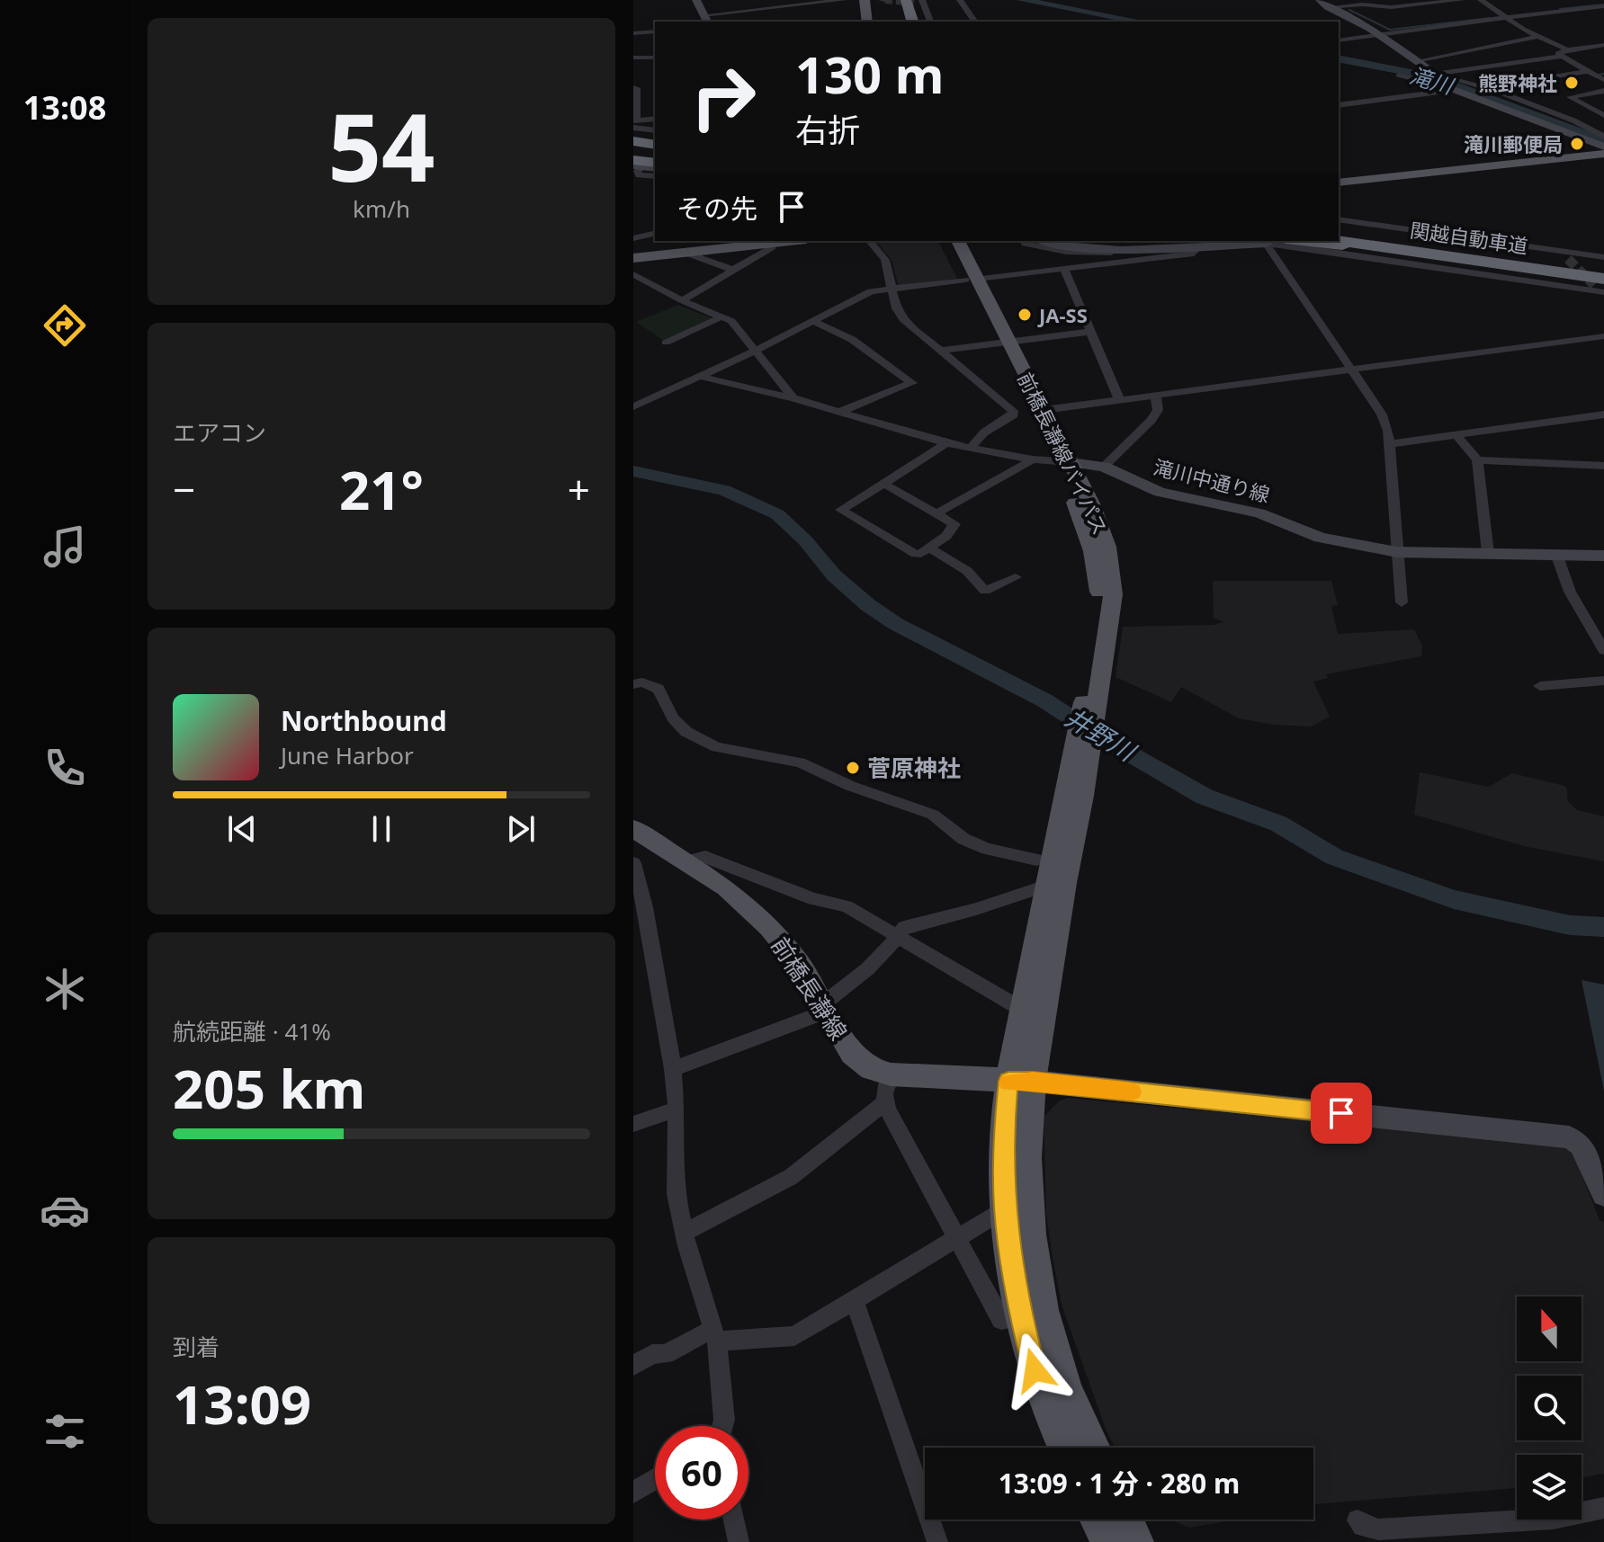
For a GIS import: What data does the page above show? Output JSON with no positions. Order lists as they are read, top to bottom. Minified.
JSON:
{"streets":{"highway":["関越自動車道"],"main road":["前橋長瀞線バイパス","前橋長瀞線"],"street":["滝川中通り線"]},"crossings":[["前橋長瀞線バイパス","滝川中通り線"]],"water":["滝川","井野川"],"places":["熊野神社","滝川郵便局","JA-SS","菅原神社"],"north":"top","page":{"tabs":"13:08","tile":[["54","km/h"],"エアコン",["航続距離 · 41%","205 km"],["到着","13:09"]],"turn":["130 m","右折"],"then":"その先","heat":["−","21°","+"],"song":["Northbound","June Harbor"],"limit":"60","trip":"13:09 · 1 分 · 280 m"}}
